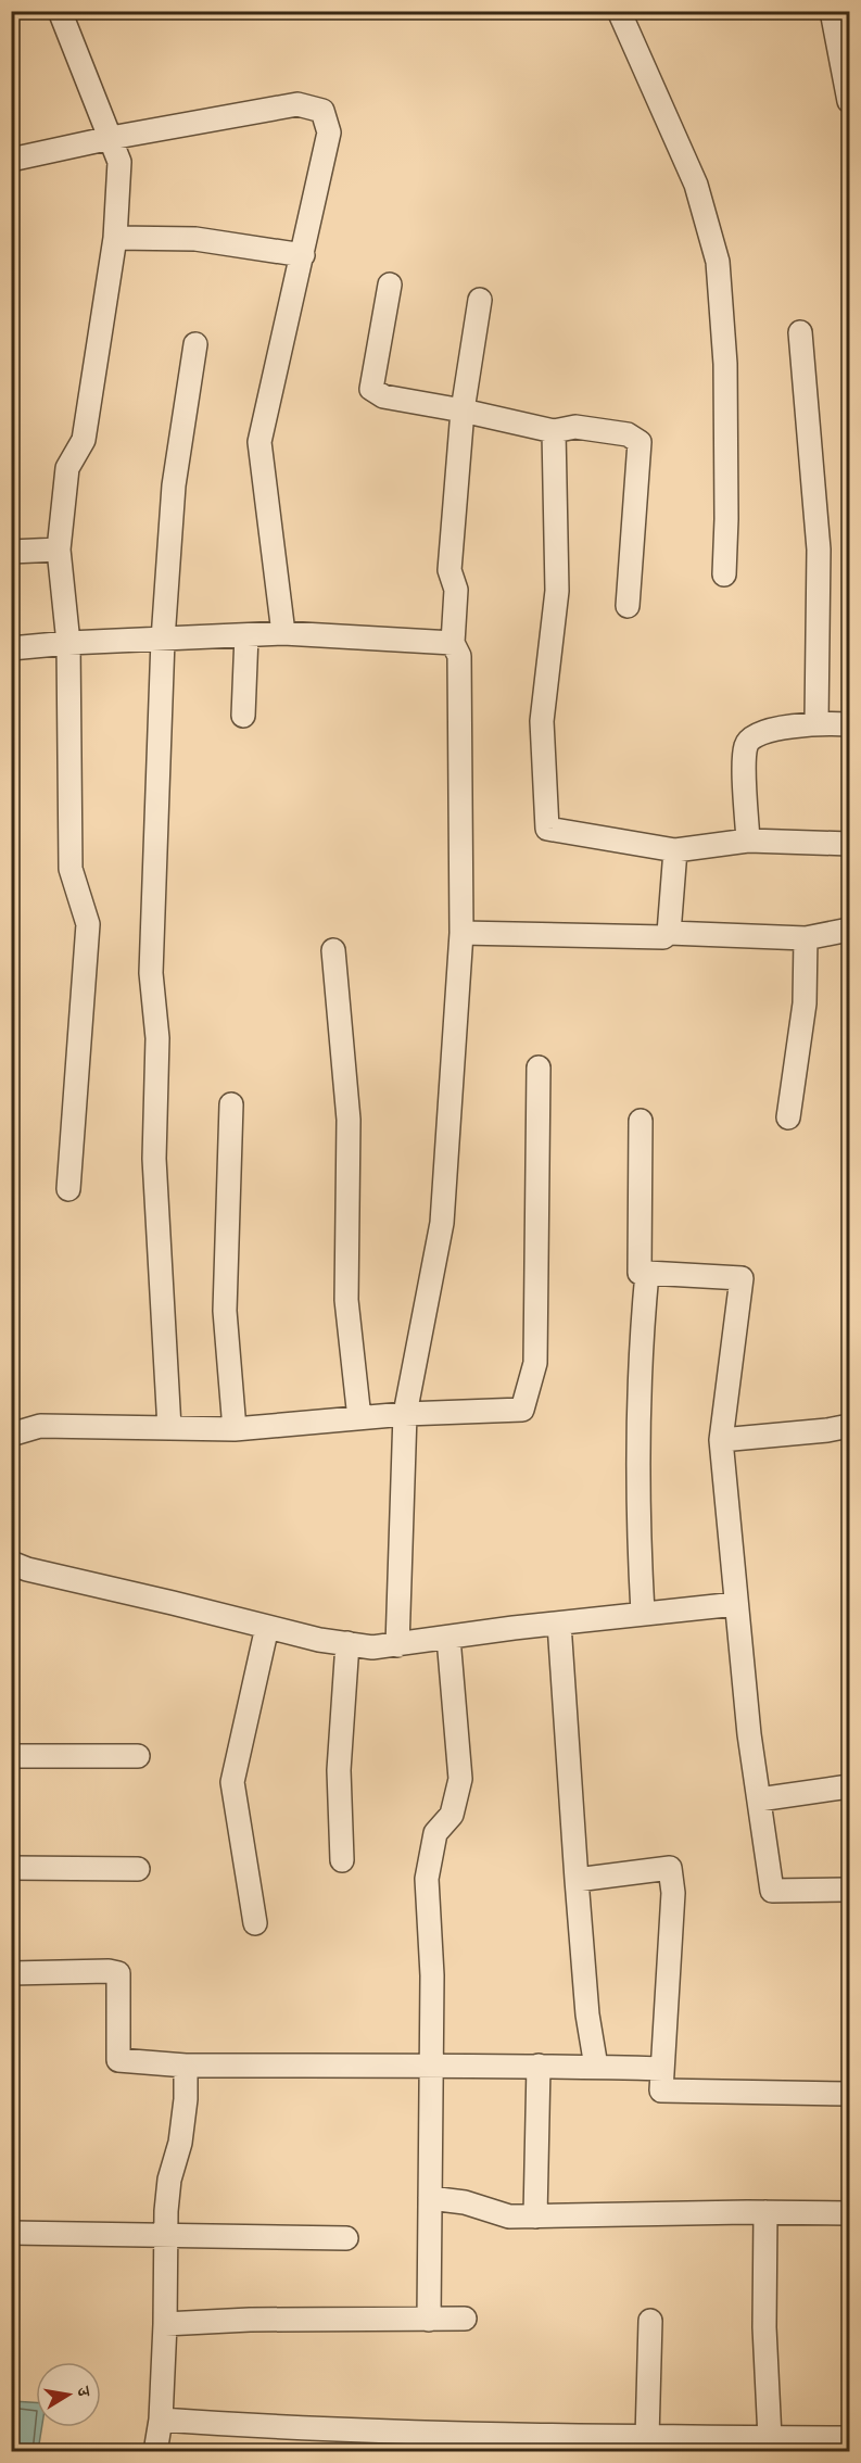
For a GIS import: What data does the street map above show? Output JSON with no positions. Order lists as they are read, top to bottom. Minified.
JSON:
{"north":"right"}
